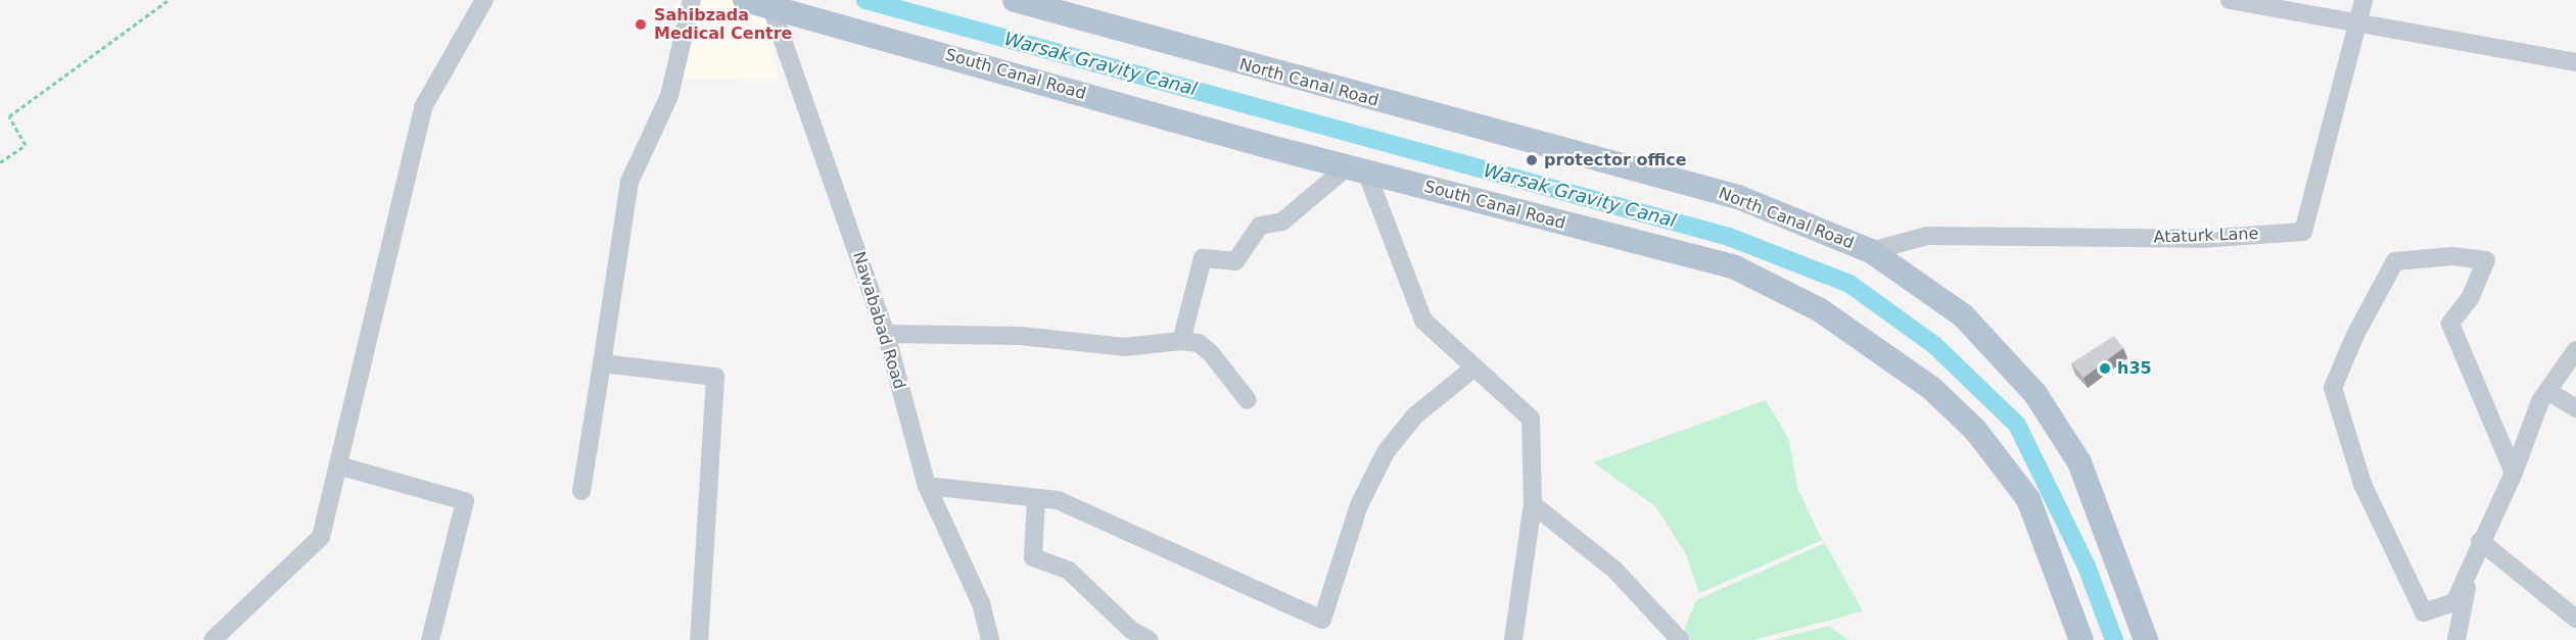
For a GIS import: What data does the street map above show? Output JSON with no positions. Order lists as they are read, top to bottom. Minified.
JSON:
{"streets":{"main road":["South Canal Road","North Canal Road"],"street":["Ataturk Lane","Nawababad Road"]},"crossings":[["South Canal Road","Nawababad Road"],["North Canal Road","Ataturk Lane"]],"water":["Warsak Gravity Canal"],"places":["Sahibzada Medical Centre","protector office","h35"]}
